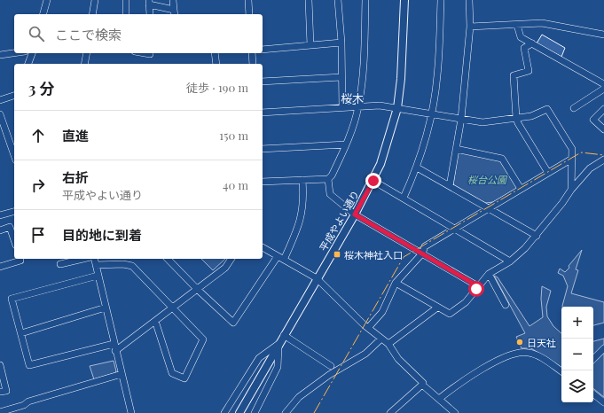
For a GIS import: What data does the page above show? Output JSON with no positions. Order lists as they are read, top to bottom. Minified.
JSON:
{"streets":{"street":["平成やよい通り"]},"districts":["桜木"],"parks":["桜台公園"],"places":{"transit":["桜木神社入口"],"other":["日天社"]},"page":{"search":"ここで検索","heading":["3 分","徒歩 · 190 m"],"list":[["直進","150 m"],["右折","平成やよい通り","40 m"],"目的地に到着"],"map_buttons":["+","−"]}}
